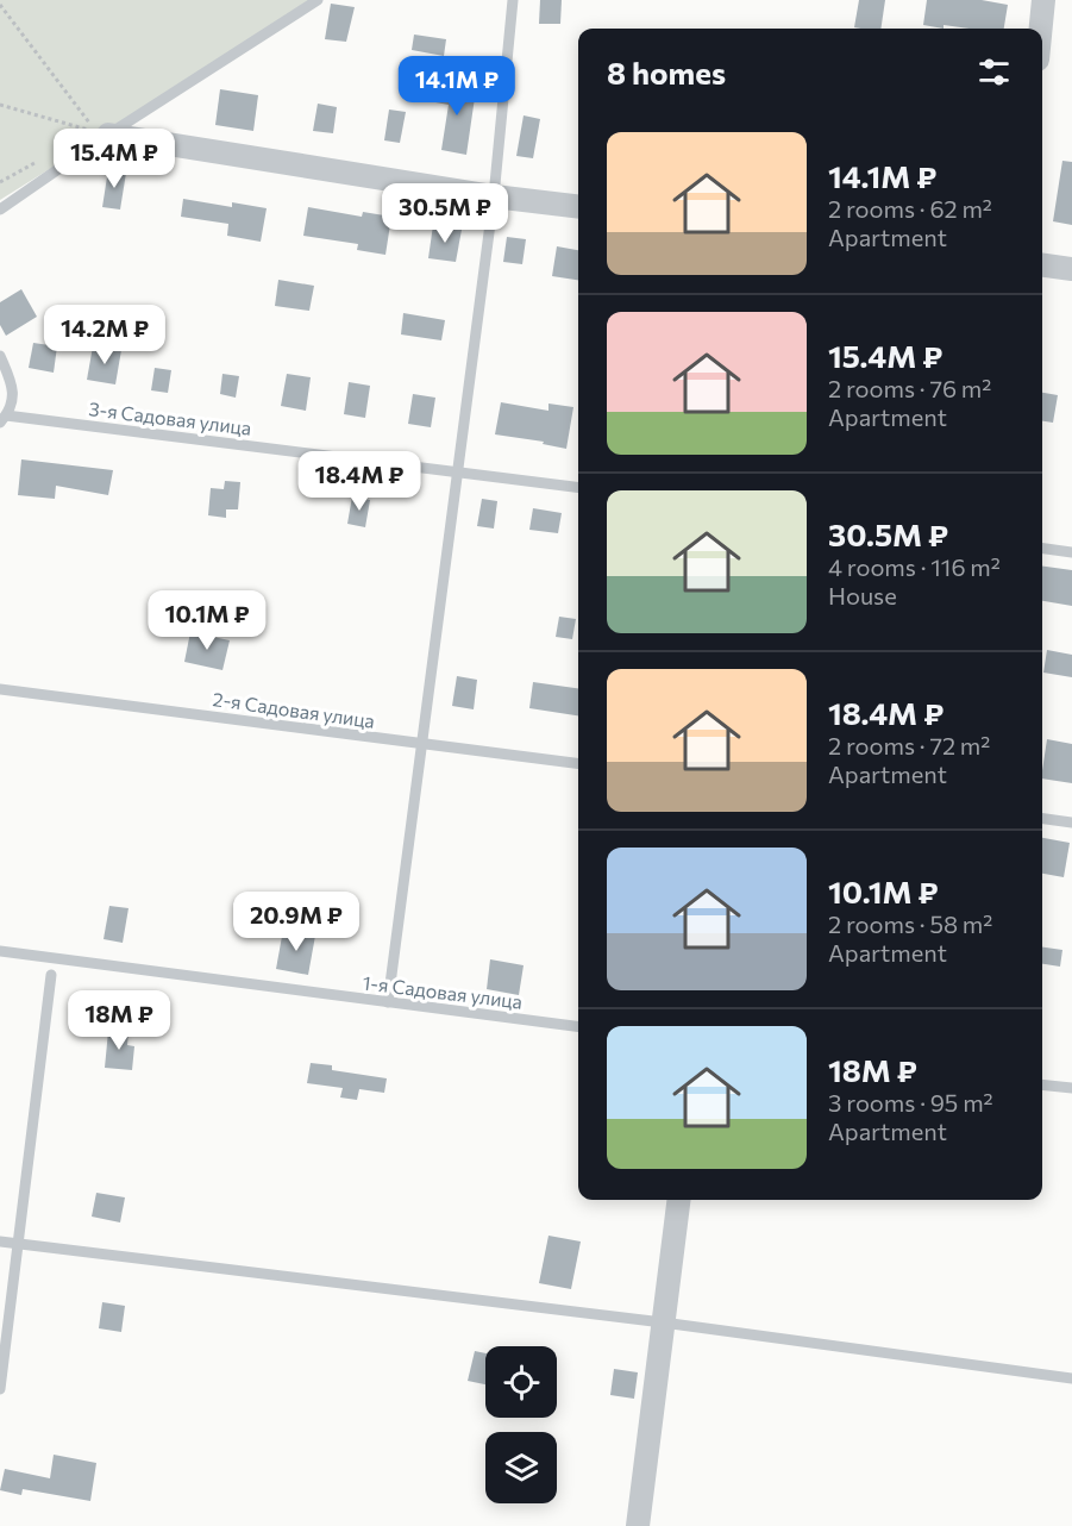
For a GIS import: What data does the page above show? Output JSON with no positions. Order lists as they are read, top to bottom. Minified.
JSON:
{"streets":{"lane":["3-я Садовая улица","2-я Садовая улица","1-я Садовая улица"]},"page":{"heading":"8 homes","price":["14.1M ₽","15.4M ₽","30.5M ₽","14.2M ₽","18.4M ₽","10.1M ₽","20.9M ₽","18M ₽"],"list":[{"name":"14.1M ₽","note":"2 rooms · 62 m² · Apartment"},{"name":"15.4M ₽","note":"2 rooms · 76 m² · Apartment"},{"name":"30.5M ₽","note":"4 rooms · 116 m² · House"},{"name":"18.4M ₽","note":"2 rooms · 72 m² · Apartment"},{"name":"10.1M ₽","note":"2 rooms · 58 m² · Apartment"},{"name":"18M ₽","note":"3 rooms · 95 m² · Apartment"}]}}
